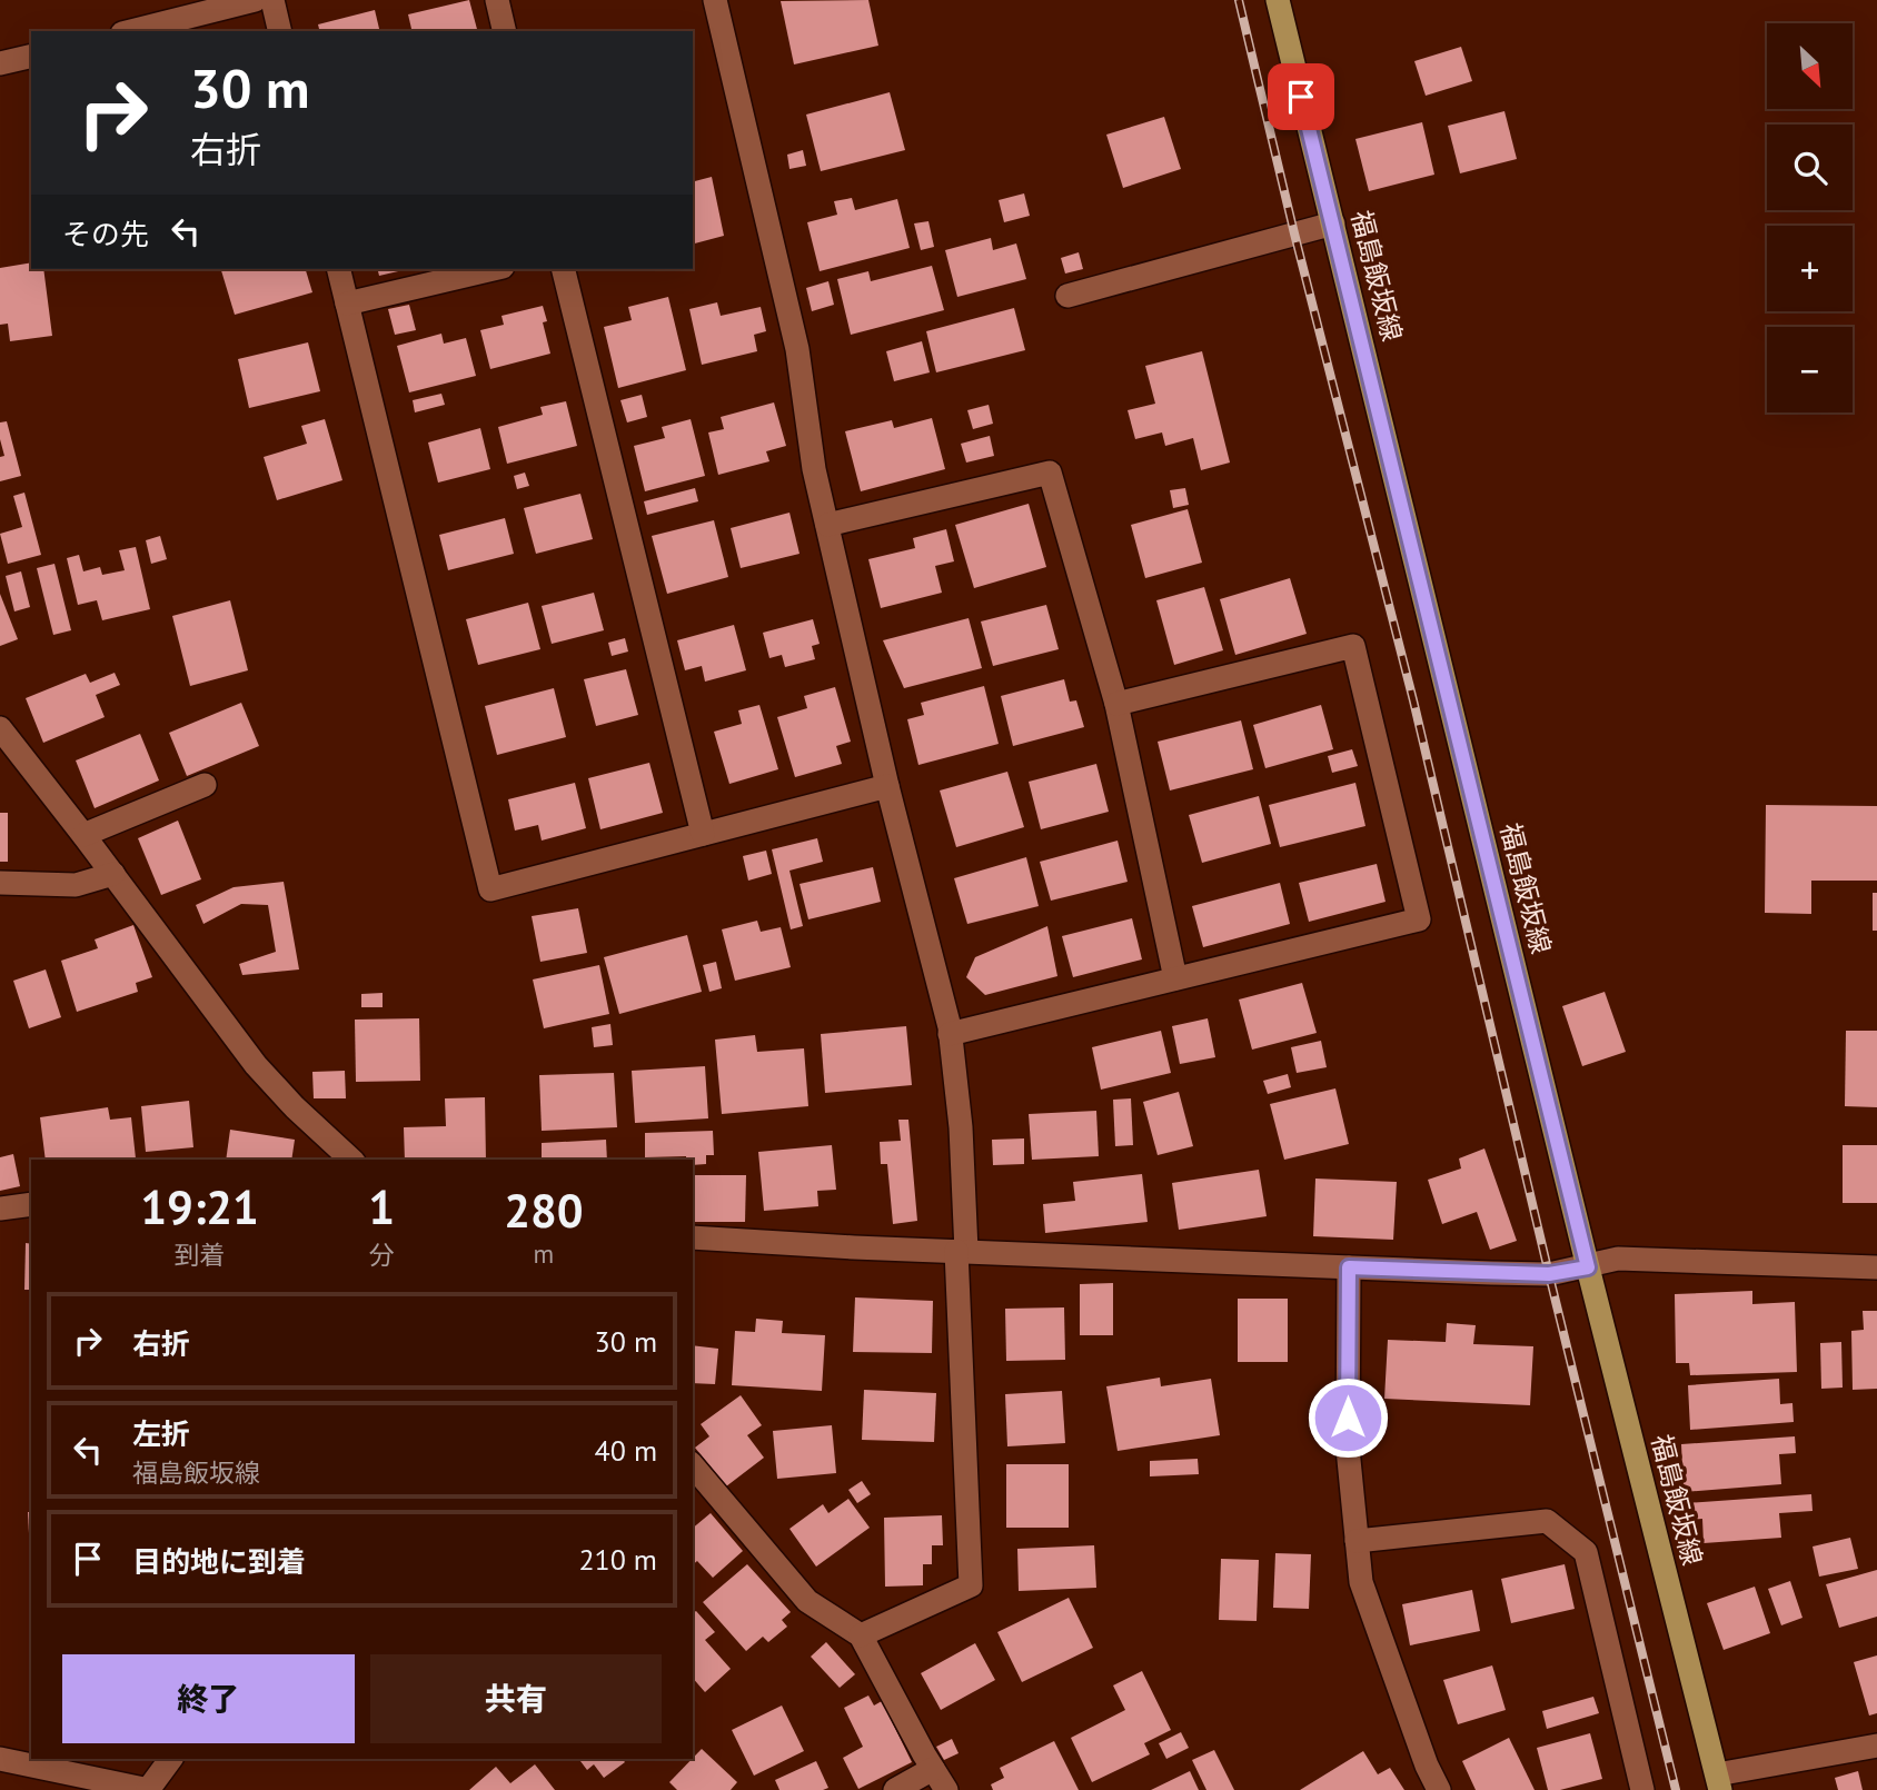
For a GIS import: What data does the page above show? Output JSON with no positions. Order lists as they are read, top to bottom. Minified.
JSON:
{"streets":{"main road":["福島飯坂線"]},"north":"bottom right","page":{"map_buttons":["+","−"],"turn":["30 m","右折"],"then":"その先","eta":["19:21","到着","1","分","280","m"],"list":[{"name":"右折","value":"30 m"},{"name":"左折","note":"福島飯坂線","value":"40 m"},{"name":"目的地に到着","value":"210 m"}],"buttons":["終了","共有"]}}
